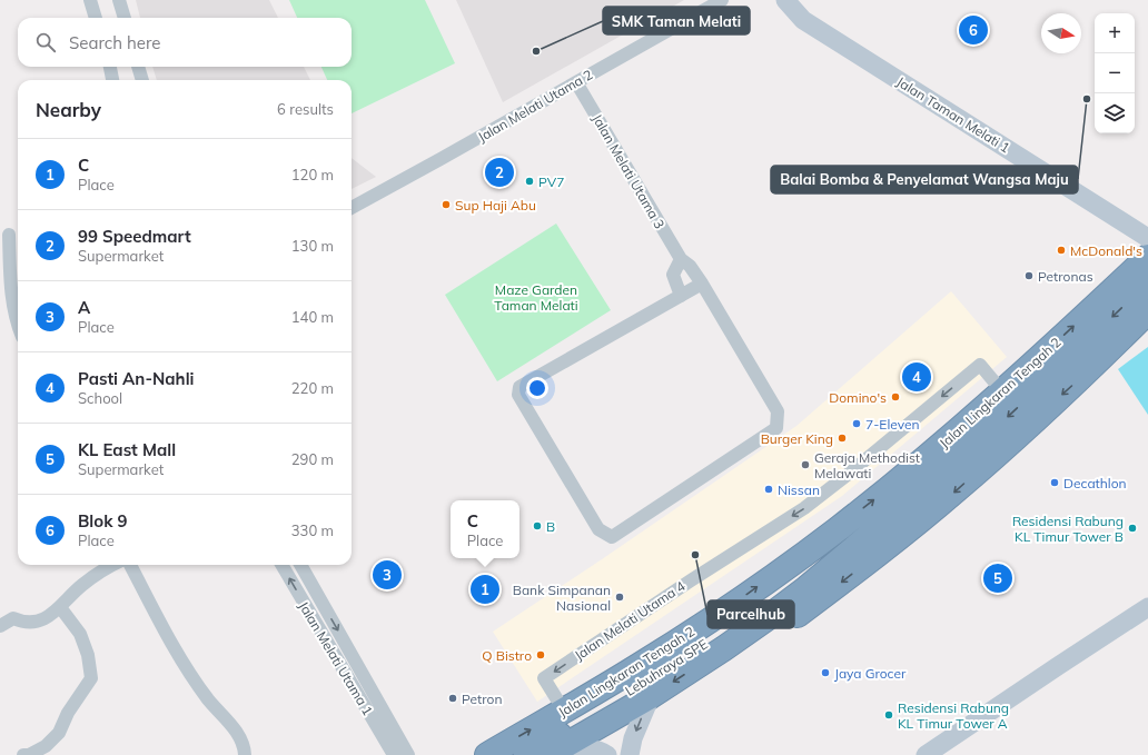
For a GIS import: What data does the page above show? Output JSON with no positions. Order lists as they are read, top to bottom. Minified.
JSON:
{"streets":{"highway":["Jalan Lingkaran Tengah 2","Lebuhraya SPE"],"street":["Jalan Melati Utama 2","Jalan Taman Melati 1","Jalan Melati Utama 3","Jalan Melati Utama 4","Jalan Melati Utama 1"]},"crossings":[["Jalan Melati Utama 2","Jalan Melati Utama 3"],["Jalan Lingkaran Tengah 2","Jalan Melati Utama 4"],["Jalan Lingkaran Tengah 2","Lebuhraya SPE"],["Jalan Melati Utama 4","Lebuhraya SPE"]],"one_way":["Jalan Melati Utama 4"],"parks":["Maze Garden Taman Melati"],"places":["SMK Taman Melati","Balai Bomba & Penyelamat Wangsa Maju","PV7","Sup Haji Abu","McDonald's","Petronas","Domino's","7-Eleven","Burger King","Geraja Methodist Melawati","Decathlon","Nissan","B","Residensi Rabung KL Timur Tower B","Parcelhub","Bank Simpanan Nasional","Q Bistro","Jaya Grocer","Petron","Residensi Rabung KL Timur Tower A"],"north":"right","page":{"map_buttons":["+","−"],"pins":["6","2","4","3","5","1"],"search":"Search here","heading":["Nearby","6 results"],"list":[{"mark":"1","name":"C","note":"Place","value":"120 m"},{"mark":"2","name":"99 Speedmart","note":"Supermarket","value":"130 m"},{"mark":"3","name":"A","note":"Place","value":"140 m"},{"mark":"4","name":"Pasti An-Nahli","note":"School","value":"220 m"},{"mark":"5","name":"KL East Mall","note":"Supermarket","value":"290 m"},{"mark":"6","name":"Blok 9","note":"Place","value":"330 m"}],"popup":["C","Place"]}}
